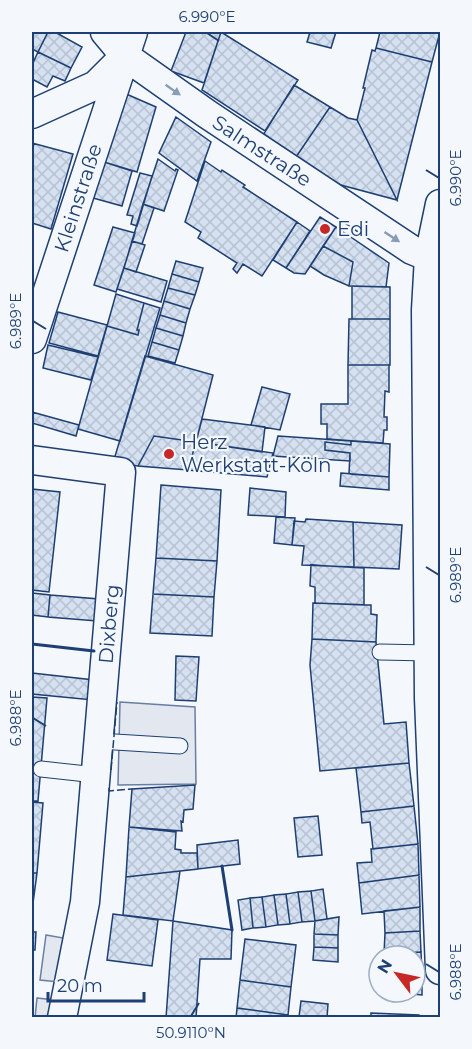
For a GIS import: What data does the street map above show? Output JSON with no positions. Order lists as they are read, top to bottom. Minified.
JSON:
{"streets":{"street":["Salmstraße","Kleinstraße","Dixberg"]},"crossings":[["Salmstraße","Kleinstraße"]],"one_way":["Salmstraße"],"places":["Edi","Herz Werkstatt-Köln"],"scale_bar":"20 m","north":"top left","coordinates":["6.990°E","6.989°E","6.988°E","50.9110°N"]}
